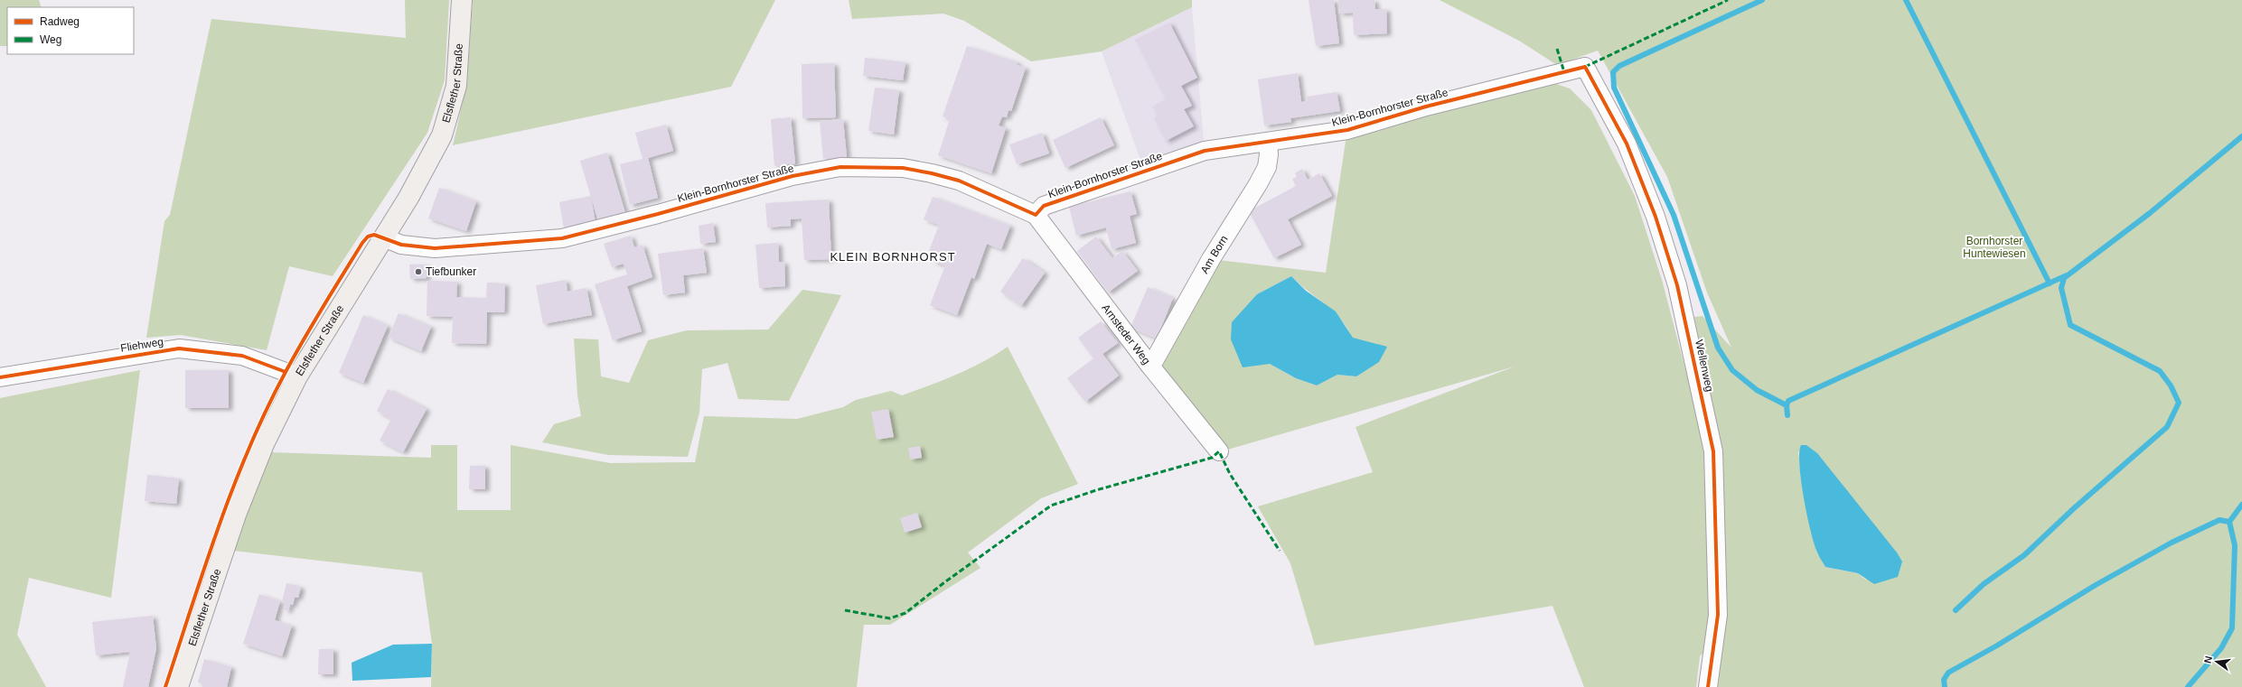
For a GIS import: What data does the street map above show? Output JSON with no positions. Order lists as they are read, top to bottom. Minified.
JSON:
{"streets":{"main road":["Elsflether Straße"],"street":["Klein-Bornhorster Straße","Am Born","Arnsteder Weg","Fliehweg","Wellenweg"]},"crossings":[["Elsflether Straße","Klein-Bornhorster Straße"],["Elsflether Straße","Fliehweg"],["Klein-Bornhorster Straße","Am Born"],["Klein-Bornhorster Straße","Arnsteder Weg"],["Klein-Bornhorster Straße","Wellenweg"],["Am Born","Arnsteder Weg"]],"districts":["KLEIN BORNHORST"],"parks":["Bornhorster Huntewiesen"],"places":["Tiefbunker"],"legend":["Radweg","Weg"],"north":"left"}
